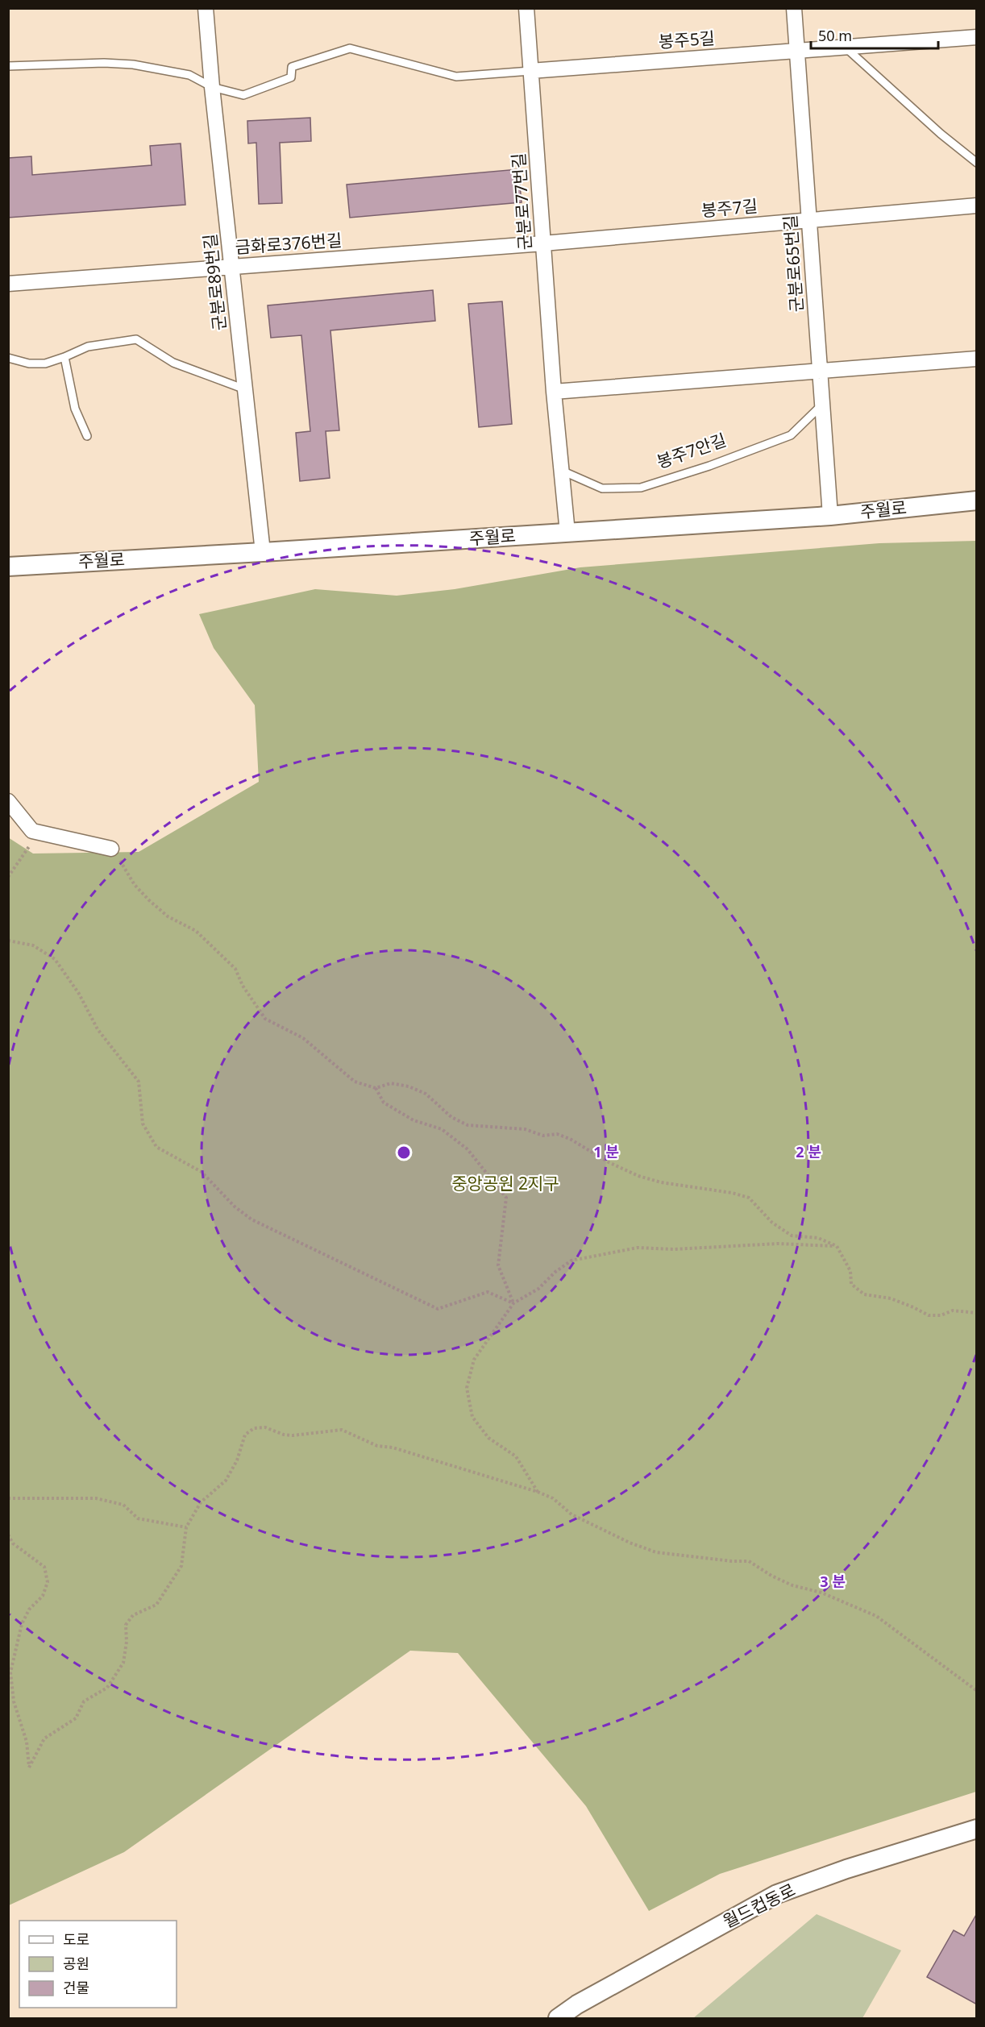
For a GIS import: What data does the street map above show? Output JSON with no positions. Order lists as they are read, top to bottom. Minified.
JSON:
{"streets":{"street":["봉주5길","군분로77번길","봉주7길","금화로376번길","군분로65번길","군분로89번길","주월로","월드컵동로"],"lane":["봉주7안길"]},"crossings":[["봉주5길","군분로77번길"],["봉주5길","군분로65번길"],["군분로77번길","봉주7길"],["군분로77번길","금화로376번길"],["군분로77번길","봉주7안길"],["군분로77번길","주월로"],["봉주7길","금화로376번길"],["봉주7길","군분로65번길"],["금화로376번길","군분로89번길"],["군분로65번길","봉주7안길"],["군분로65번길","주월로"],["군분로89번길","주월로"]],"parks":["중앙공원 2지구"],"legend":["도로","공원","건물"],"scale_bar":"50 m","rings":["1 분","2 분","3 분"]}
